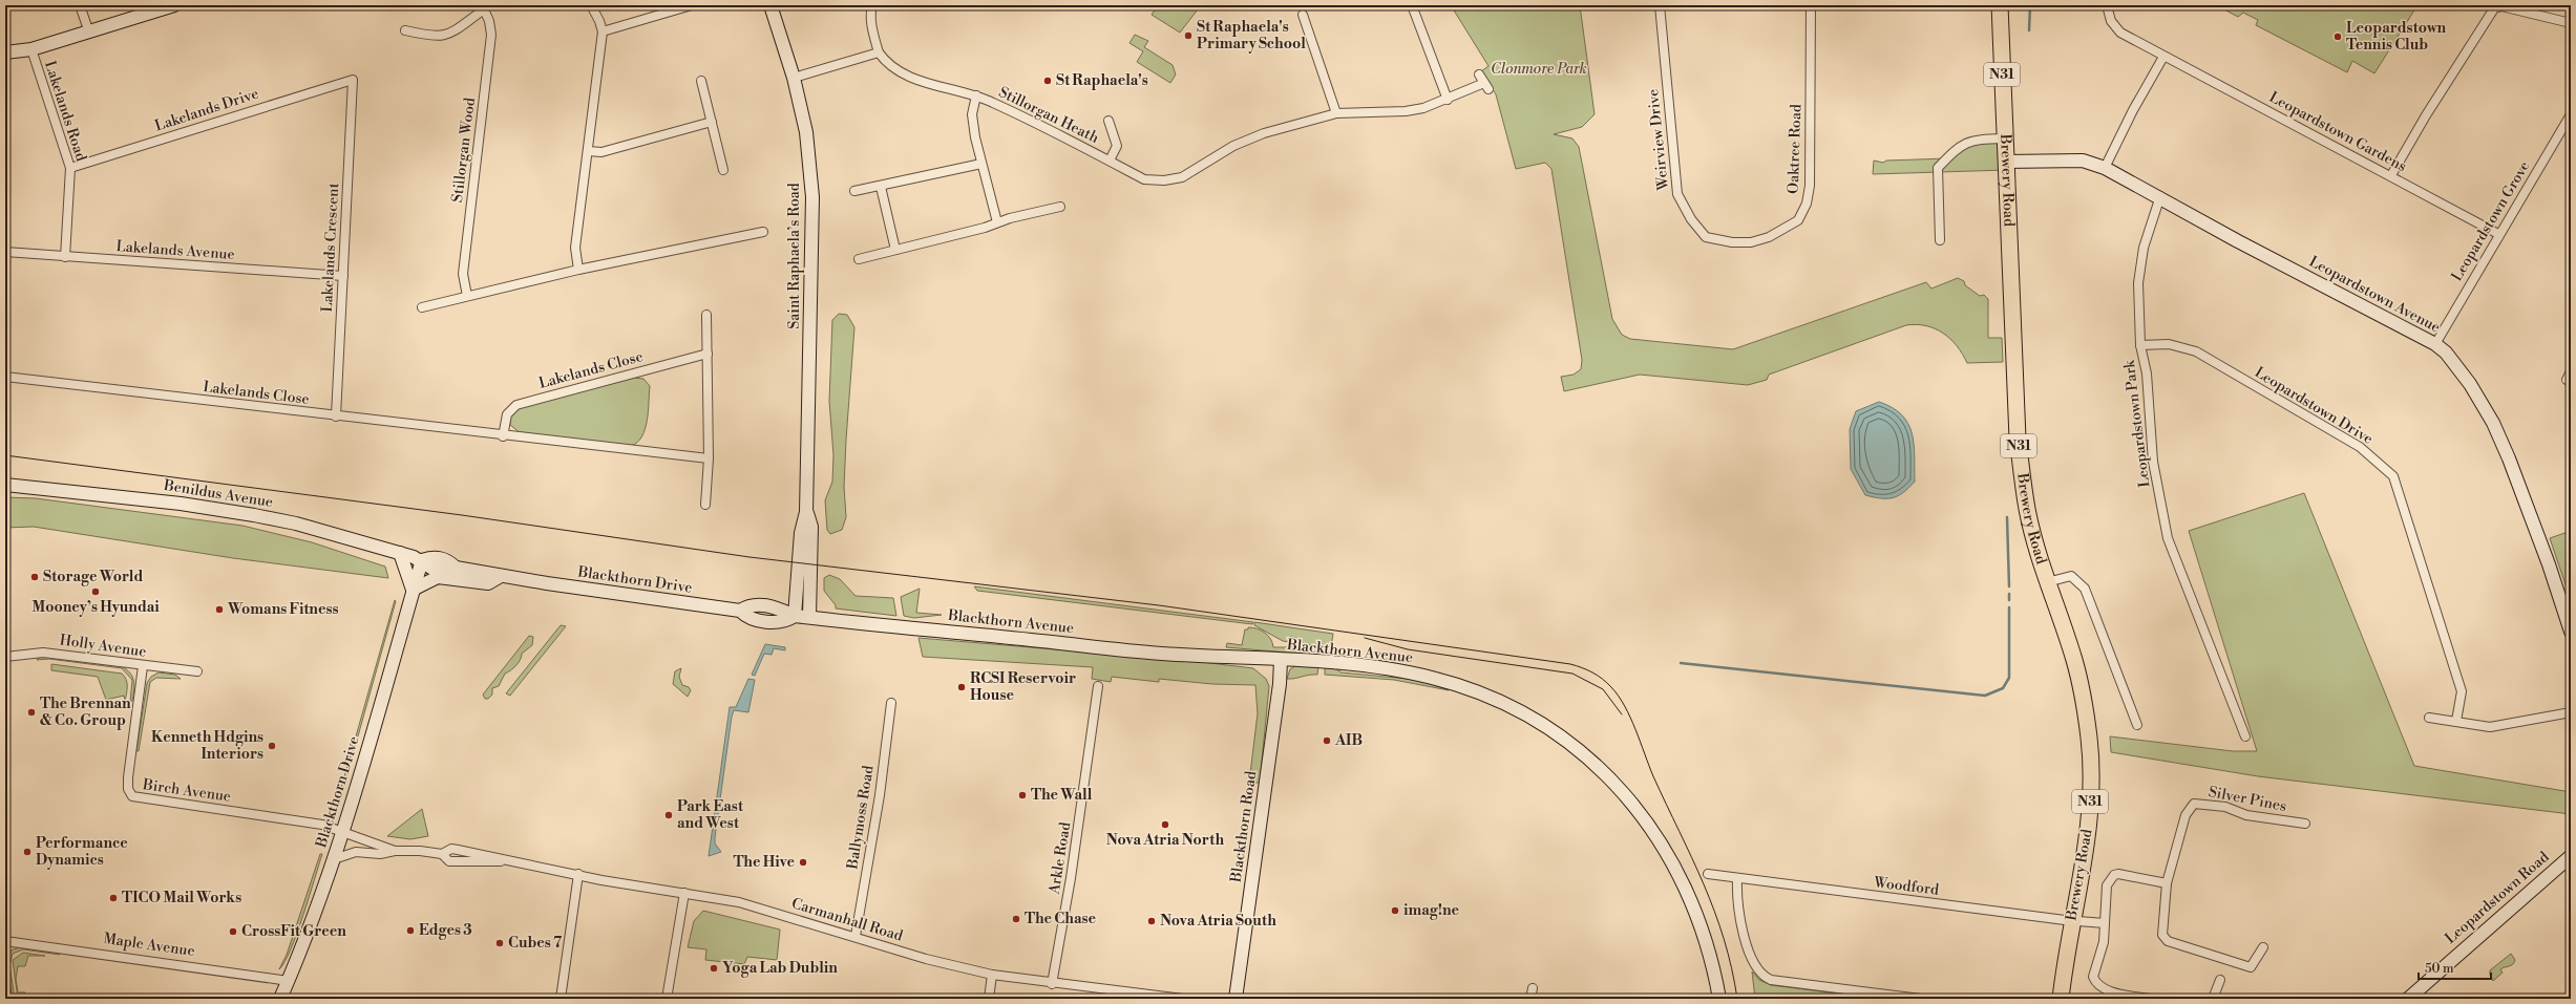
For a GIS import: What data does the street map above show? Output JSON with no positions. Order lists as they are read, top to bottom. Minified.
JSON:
{"streets":{"highway":["N31","Brewery Road"],"street":["Lakelands Drive","Lakelands Road","Stillorgan Heath","Leopardstown Gardens","Weirview Drive","Oaktree Road","Stillorgan Wood","Leopardstown Grove","Lakelands Crescent","Lakelands Avenue","Saint Raphaela’s Road","Leopardstown Avenue","Lakelands Close","Leopardstown Drive","Leopardstown Park","Benildus Avenue","Blackthorn Drive","Blackthorn Avenue","Holly Avenue","Birch Avenue","Silver Pines","Ballymoss Road","Blackthorn Road","Arkle Road","Woodford","Leopardstown Road","Carmanhall Road","Maple Avenue"]},"crossings":[["Lakelands Drive","Lakelands Road"],["Lakelands Drive","Lakelands Crescent"],["Lakelands Road","Lakelands Avenue"],["Leopardstown Gardens","Leopardstown Grove"],["Weirview Drive","Oaktree Road"],["Brewery Road","Leopardstown Avenue"],["Brewery Road","Woodford"],["Leopardstown Grove","Leopardstown Avenue"],["Lakelands Crescent","Lakelands Avenue"],["Lakelands Crescent","Lakelands Close"],["Saint Raphaela’s Road","Blackthorn Drive"],["Saint Raphaela’s Road","Blackthorn Avenue"],["Leopardstown Avenue","Leopardstown Park"],["Leopardstown Drive","Leopardstown Park"],["Benildus Avenue","Blackthorn Drive"],["Blackthorn Drive","Blackthorn Avenue"],["Blackthorn Drive","Birch Avenue"],["Blackthorn Drive","Carmanhall Road"],["Blackthorn Drive","Maple Avenue"],["Blackthorn Avenue","Blackthorn Road"],["Holly Avenue","Birch Avenue"],["Birch Avenue","Carmanhall Road"],["Ballymoss Road","Carmanhall Road"],["Arkle Road","Carmanhall Road"]],"parks":["Clonmore Park"],"places":["St Raphaela's Primary School","Leopardstown Tennis Club","St Raphaela's","Storage World","Mooney’s Hyundai","Womans Fitness","RCSI Reservoir House","The Brennan & Co. Group","AIB","Kenneth Hdgins Interiors","The Wall","Park East and West","Nova Atria North","Performance Dynamics","The Hive","TICO Mail Works","imag!ne","The Chase","Nova Atria South","Edges 3","CrossFit Green","Cubes 7","Yoga Lab Dublin"],"scale_bar":"50 m"}
